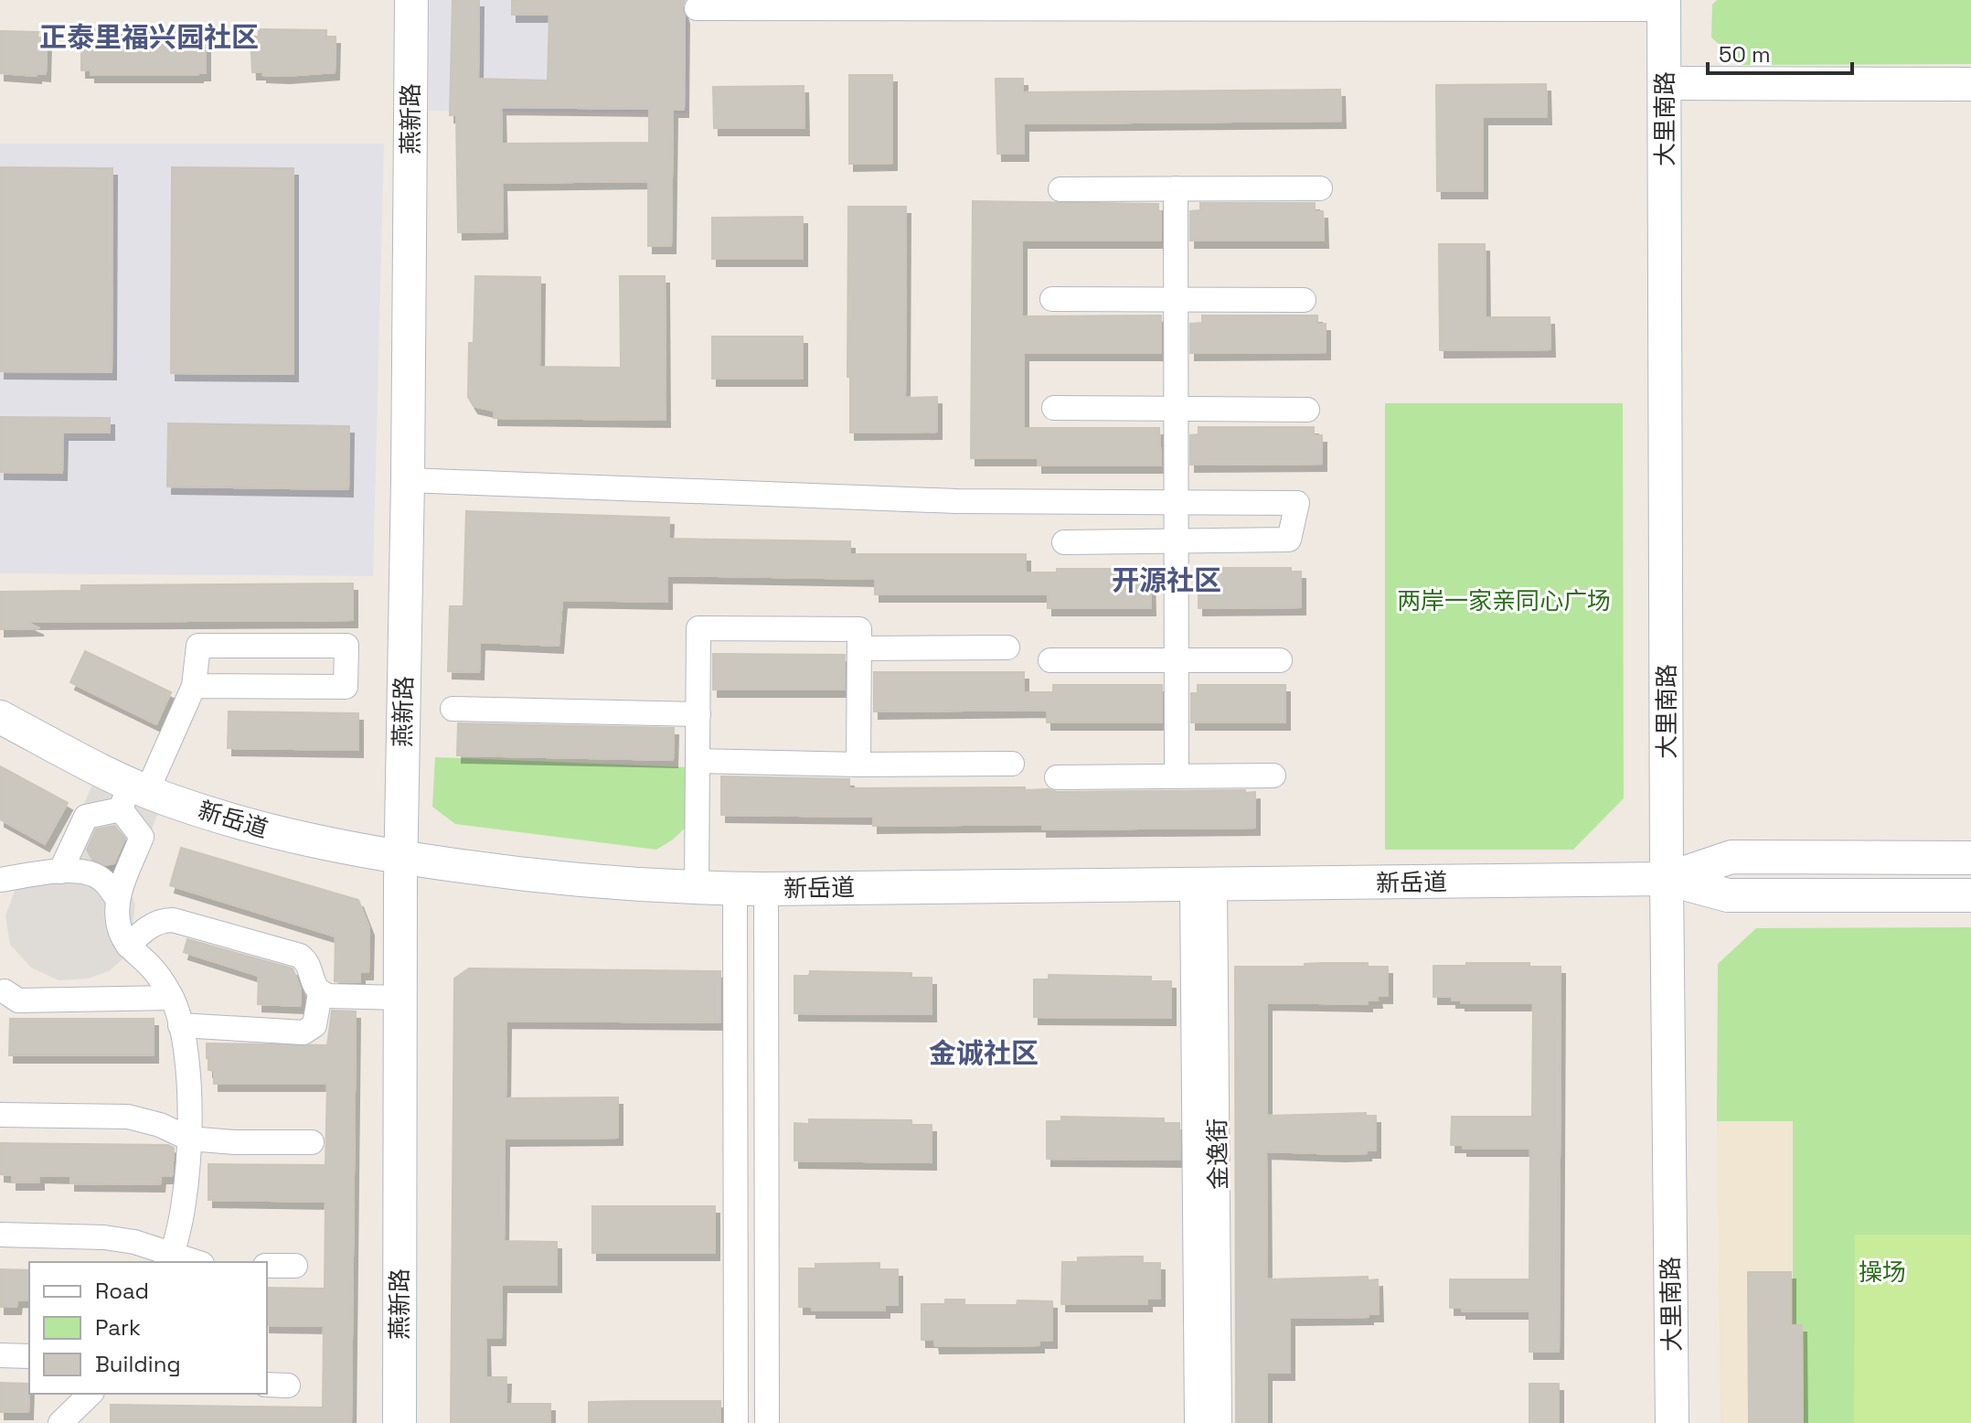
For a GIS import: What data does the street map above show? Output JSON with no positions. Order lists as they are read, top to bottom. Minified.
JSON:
{"streets":{"street":["燕新路","大里南路","新岳道","金逸街"]},"crossings":[["燕新路","新岳道"],["大里南路","新岳道"],["新岳道","金逸街"]],"districts":["正泰里福兴园社区","开源社区","金诚社区"],"parks":["两岸一家亲同心广场","操场"],"legend":["Road","Park","Building"],"scale_bar":"50 m"}
